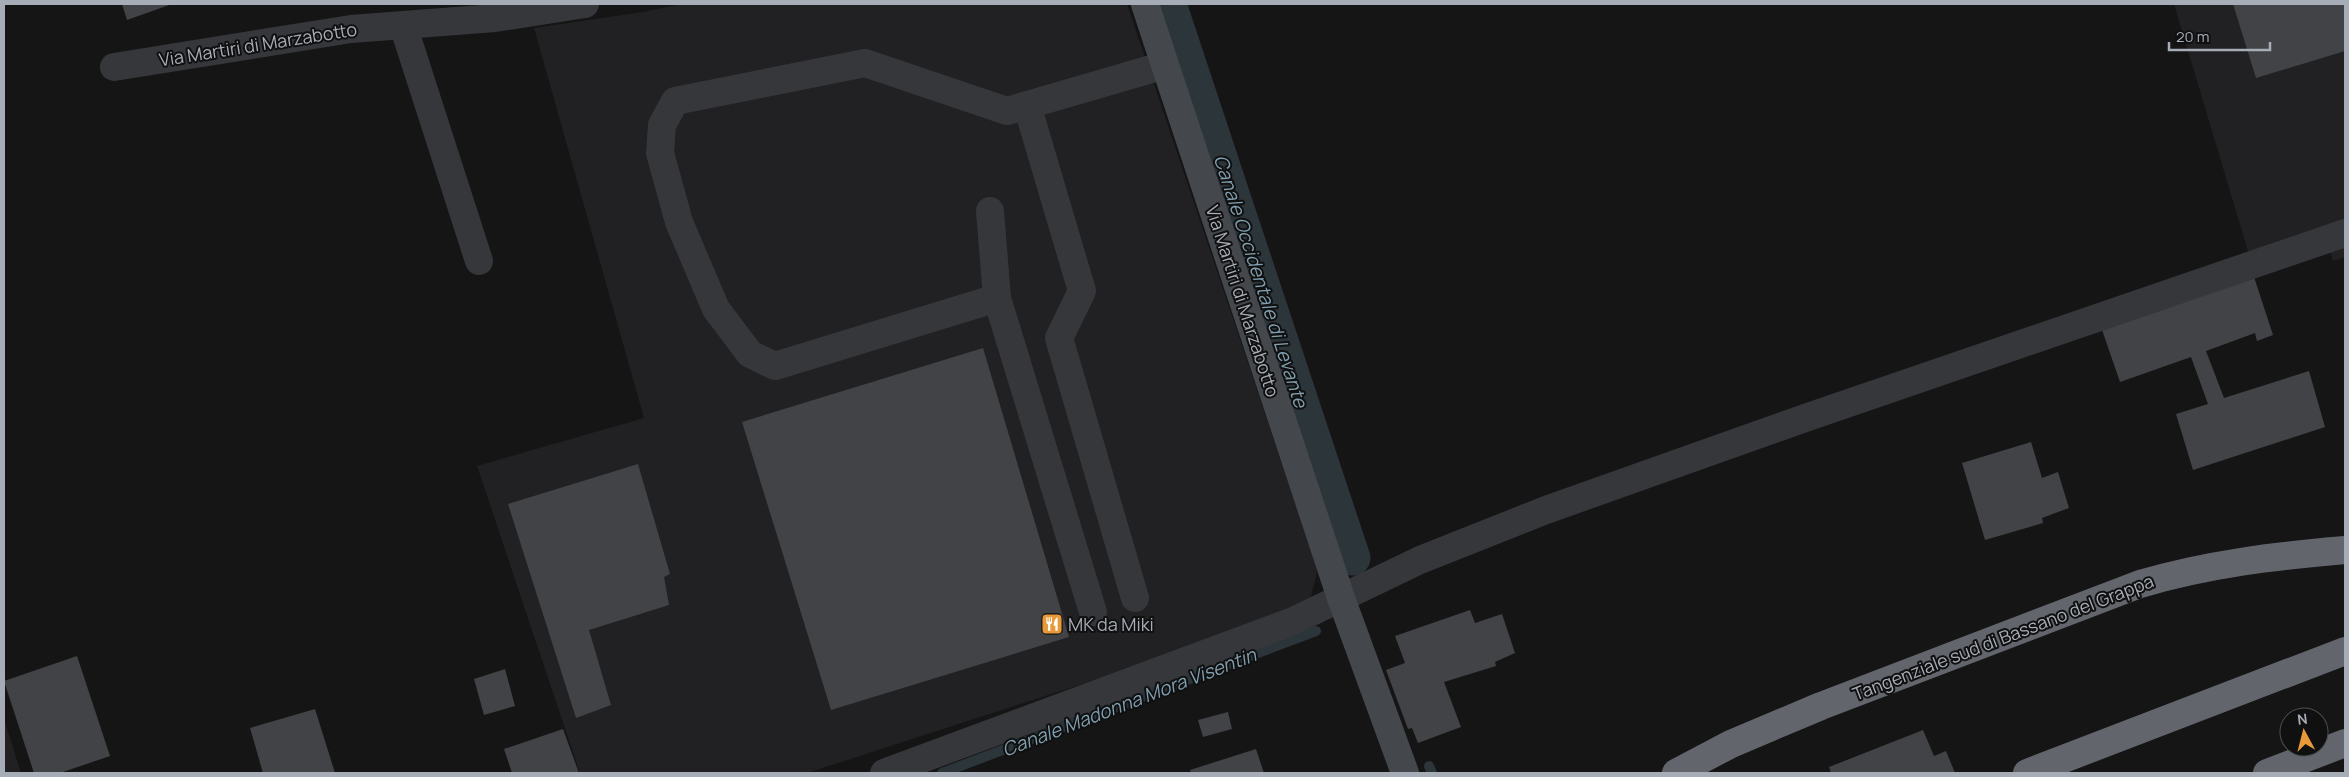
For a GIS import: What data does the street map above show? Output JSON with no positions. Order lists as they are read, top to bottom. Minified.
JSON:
{"streets":{"highway":["Tangenziale sud di Bassano del Grappa"],"street":["Via Martiri di Marzabotto"]},"water":["Canale Occidentale di Levante","Canale Madonna Mora Visentin"],"places":{"restaurant":["MK da Miki"]},"scale_bar":"20 m","north":"top"}
